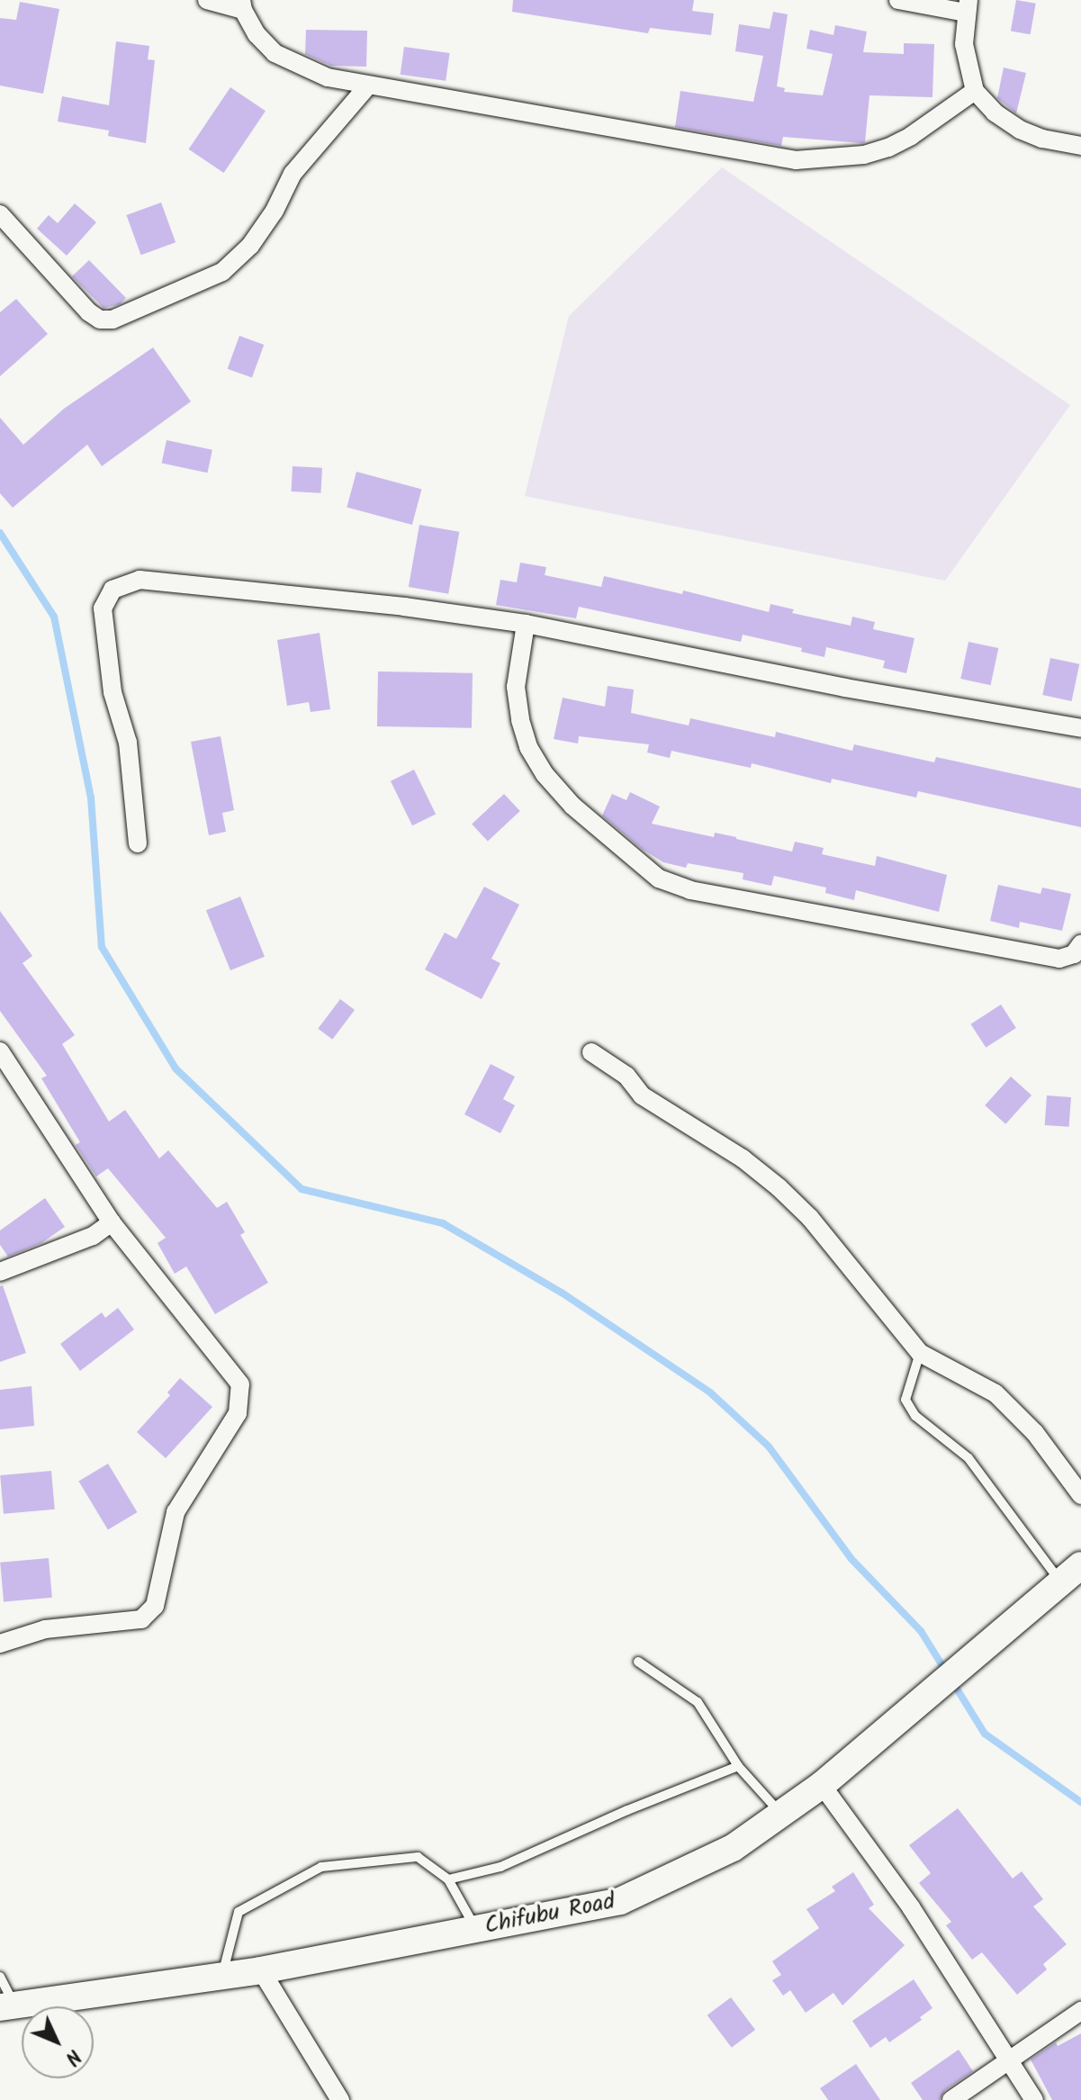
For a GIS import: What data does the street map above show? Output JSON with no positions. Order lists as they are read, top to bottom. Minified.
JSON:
{"streets":{"main road":["Chifubu Road"]},"north":"bottom right"}
